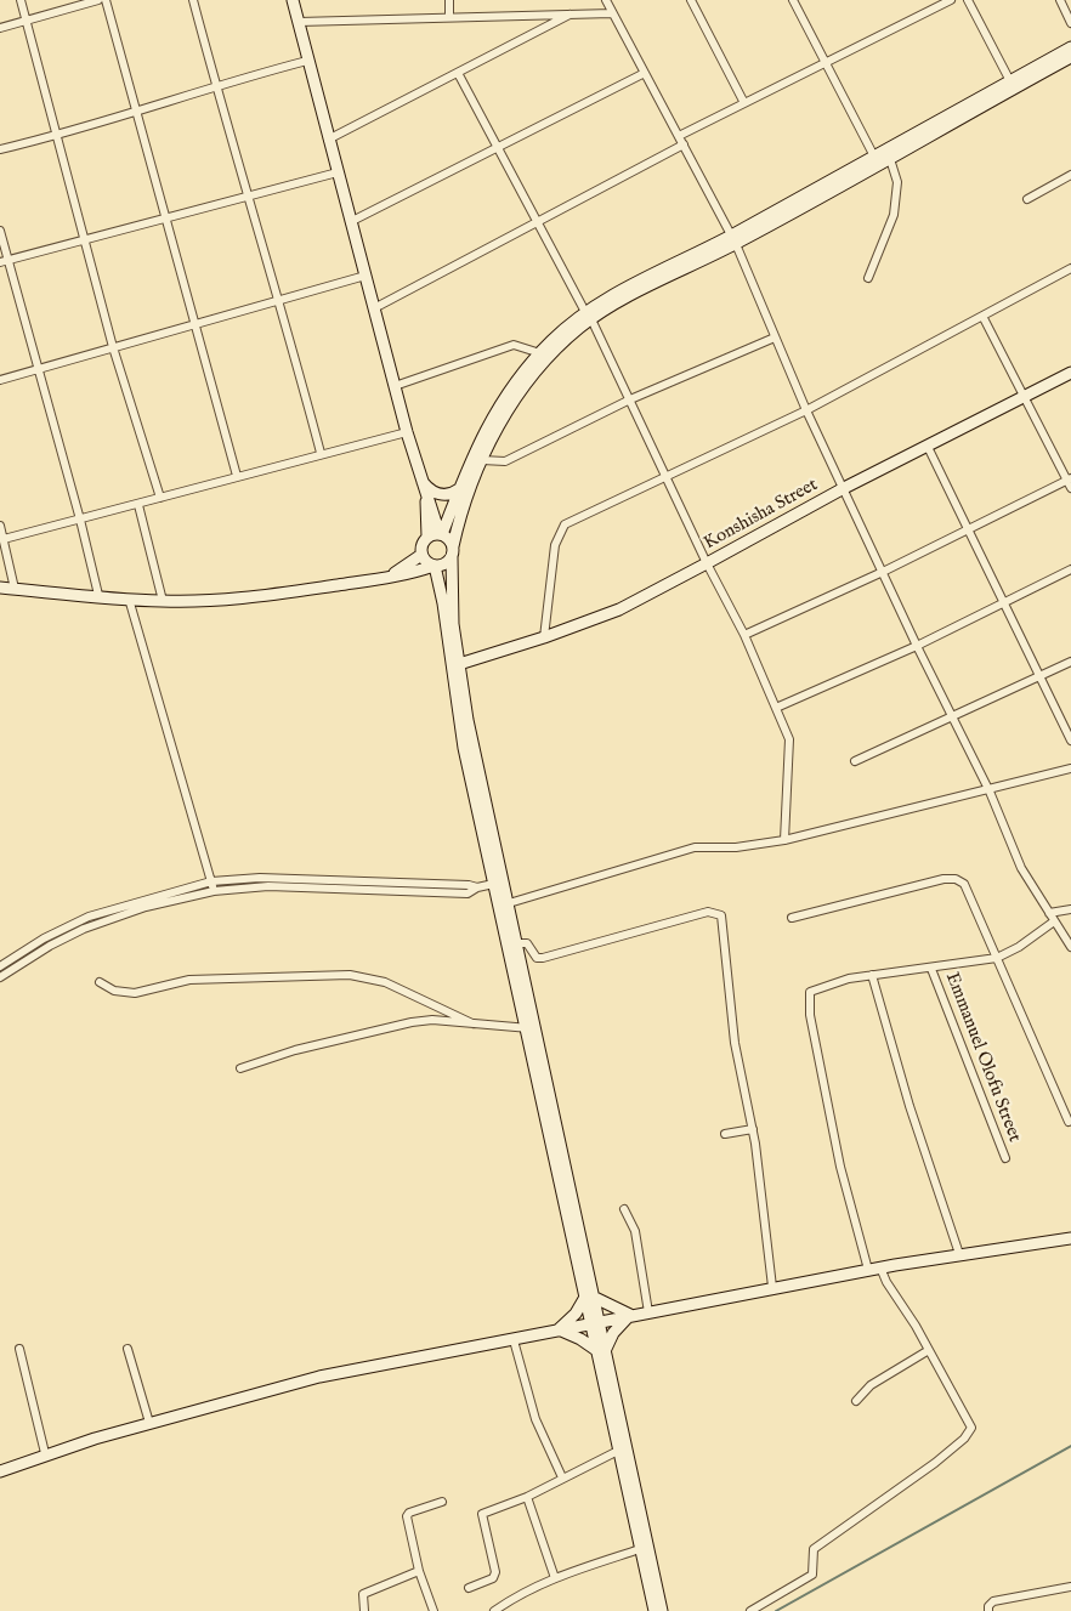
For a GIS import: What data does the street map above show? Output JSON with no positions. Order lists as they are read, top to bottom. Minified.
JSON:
{"streets":{"main road":["Konshisha Street"],"street":["Emmanuel Olofu Street"]}}
